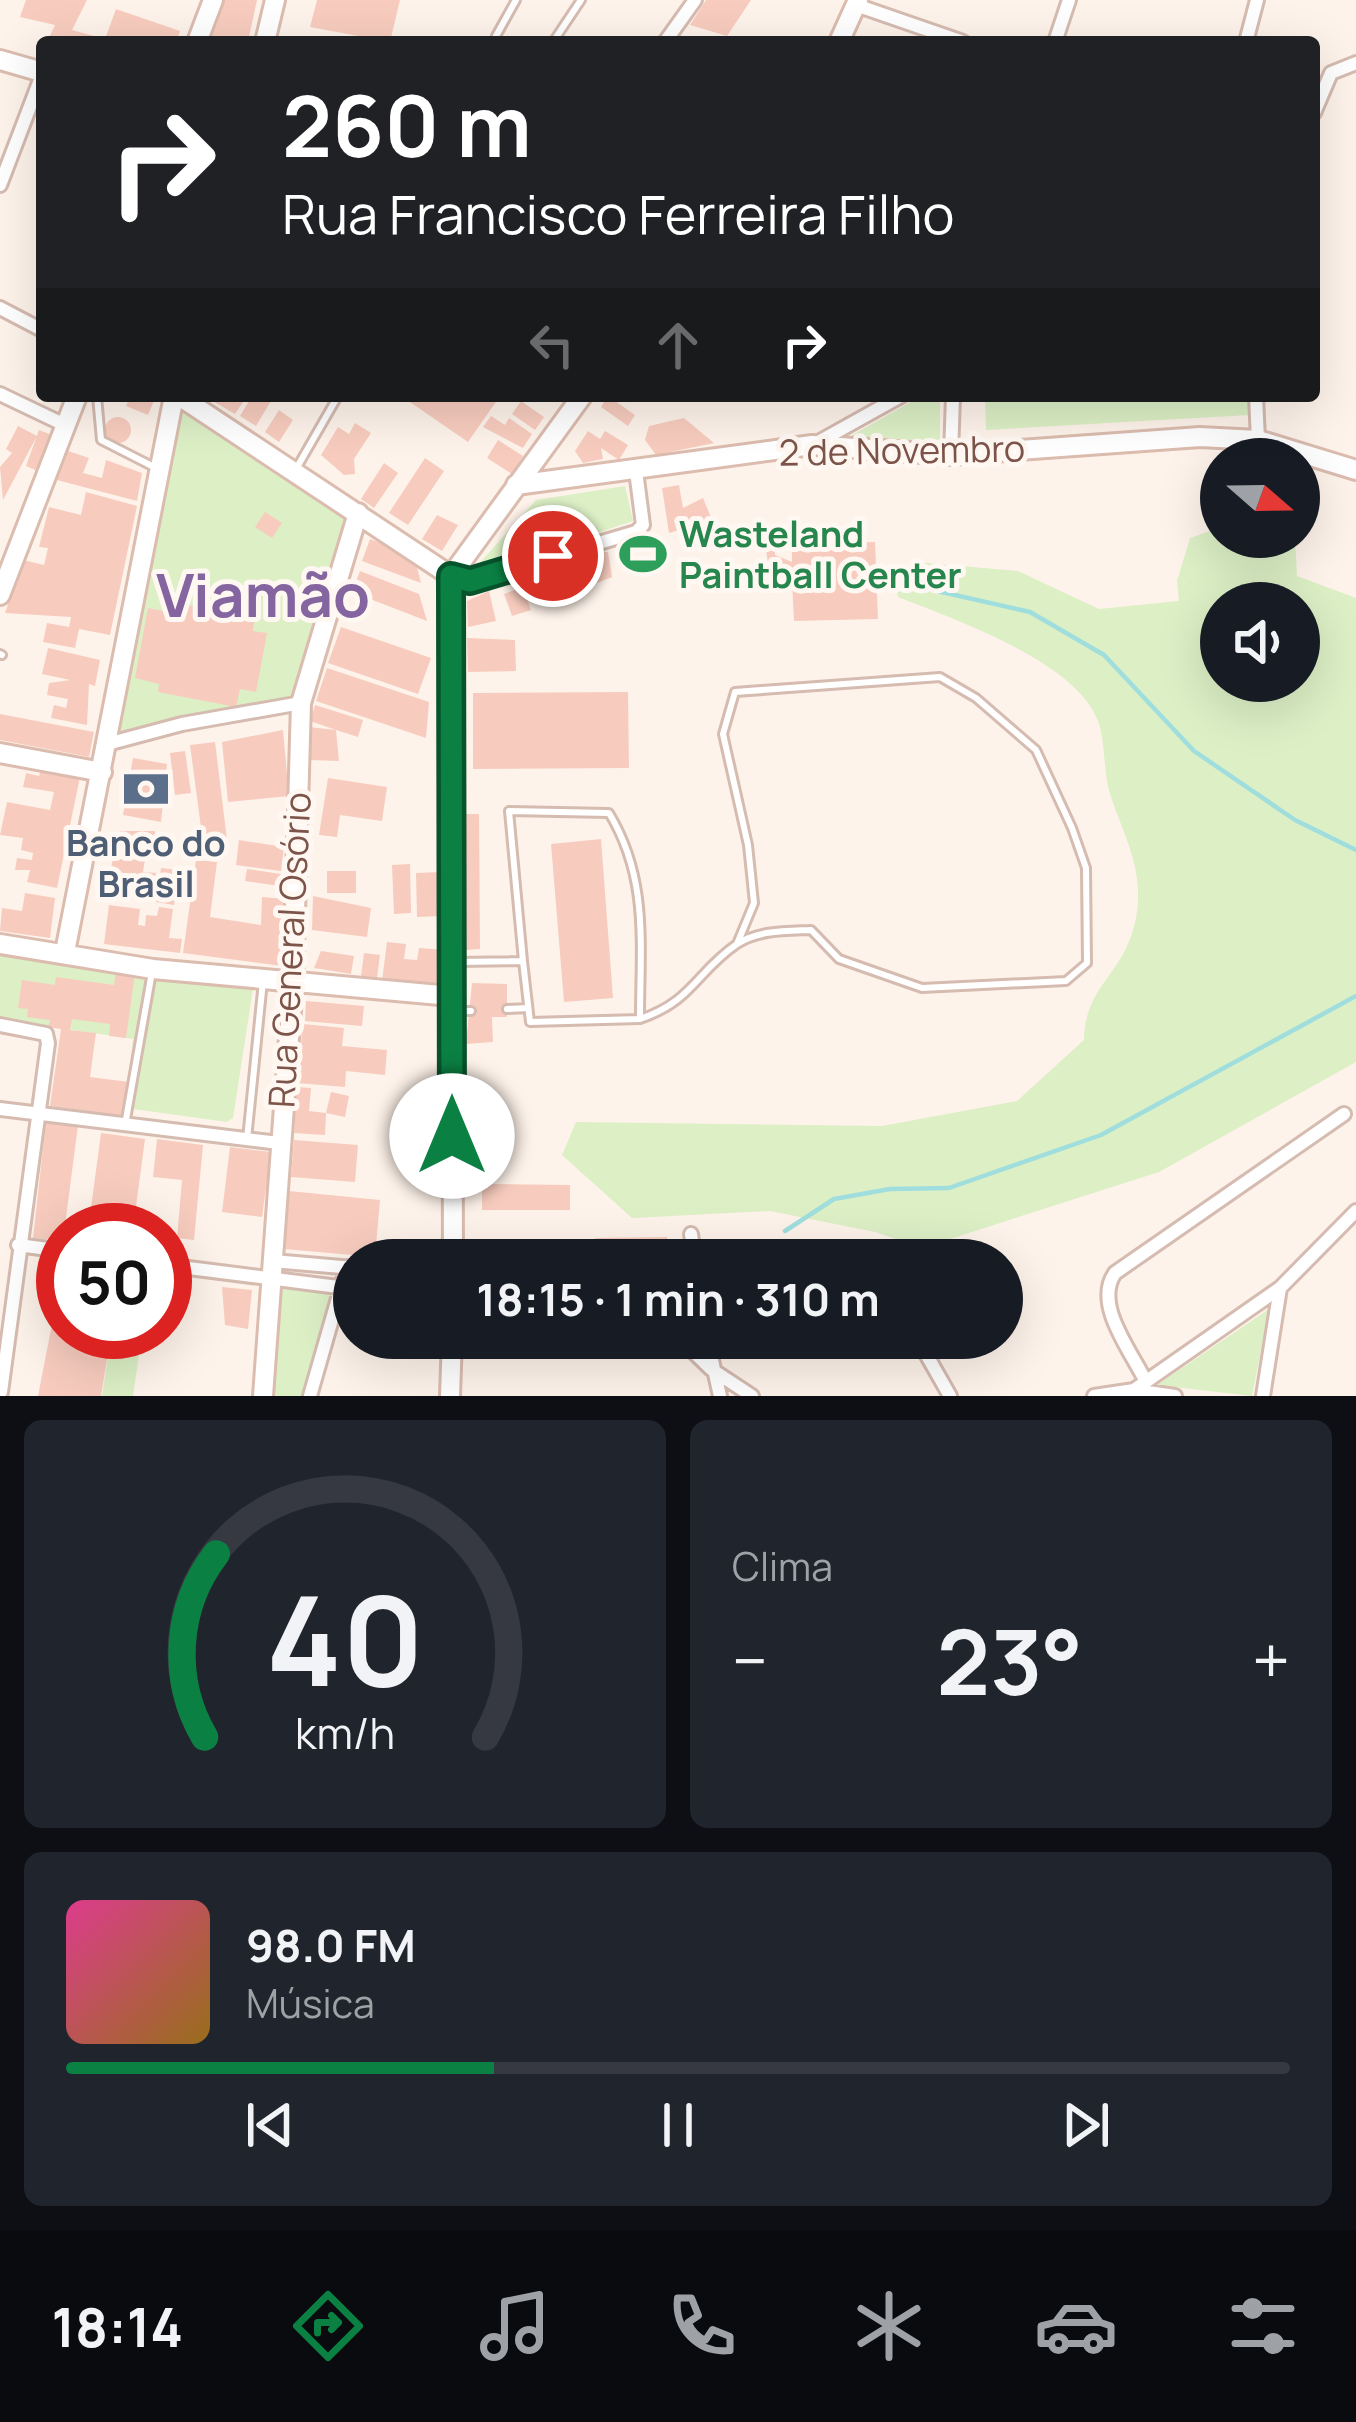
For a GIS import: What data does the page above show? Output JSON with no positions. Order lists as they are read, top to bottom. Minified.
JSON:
{"streets":{"street":["2 de Novembro","Rua General Osório"]},"districts":["Viamão"],"places":{"sports":["Wasteland Paintball Center"],"bank":["Banco do Brasil"]},"north":"right","page":{"turn":["260 m","Rua Francisco Ferreira Filho"],"limit":"50","trip":"18:15 · 1 min · 310 m","tile":"Clima","heat":["−","23°","+"],"song":["98.0 FM","Música"],"tabs":"18:14","gauge":["40","km/h"]}}
